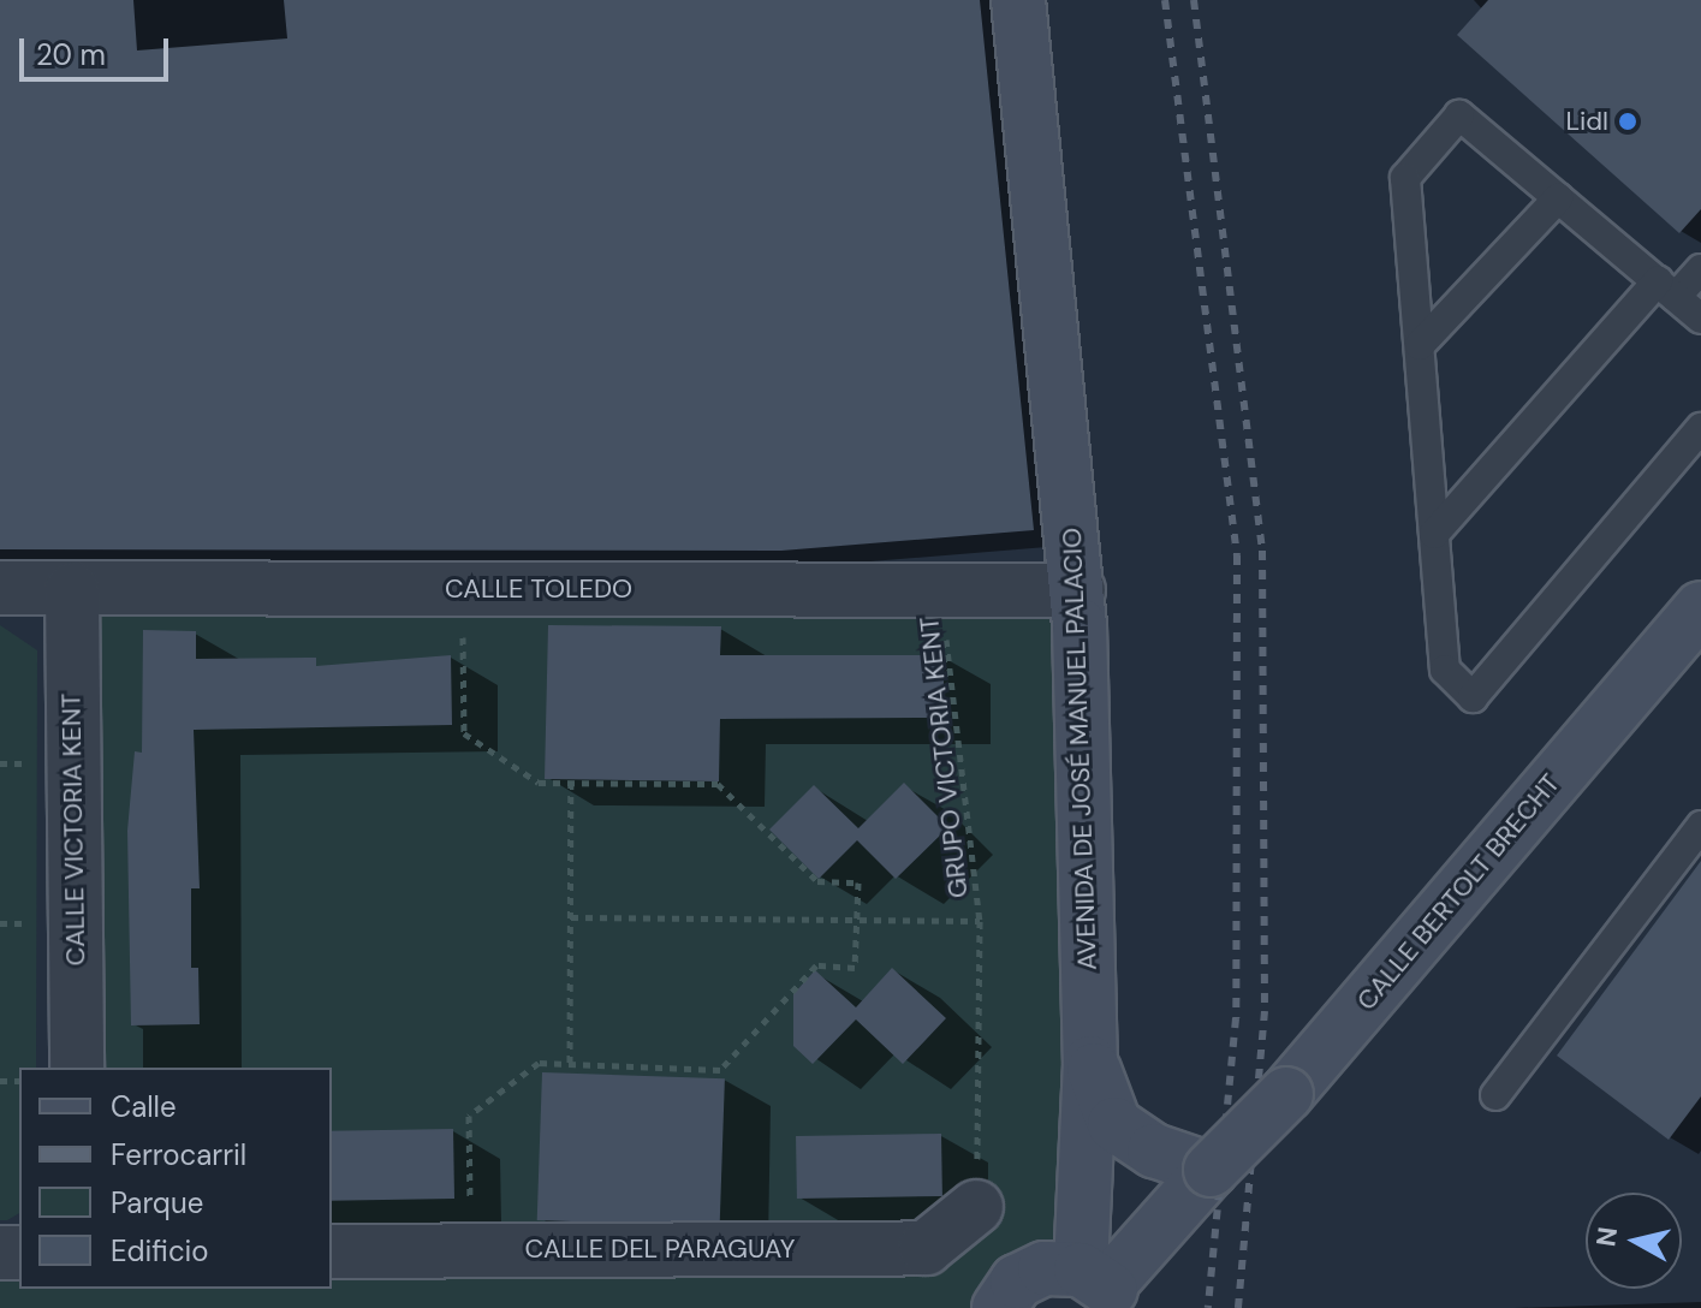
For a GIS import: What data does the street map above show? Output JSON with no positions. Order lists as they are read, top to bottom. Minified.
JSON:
{"streets":{"main road":["AVENIDA DE JOSÉ MANUEL PALACIO","CALLE BERTOLT BRECHT"],"street":["CALLE TOLEDO","CALLE VICTORIA KENT","CALLE DEL PARAGUAY"],"path":["GRUPO VICTORIA KENT"]},"crossings":[["CALLE TOLEDO","AVENIDA DE JOSÉ MANUEL PALACIO"],["CALLE TOLEDO","GRUPO VICTORIA KENT"],["CALLE TOLEDO","CALLE VICTORIA KENT"],["AVENIDA DE JOSÉ MANUEL PALACIO","CALLE BERTOLT BRECHT"],["GRUPO VICTORIA KENT","CALLE DEL PARAGUAY"]],"places":["Lidl"],"legend":["Calle","Ferrocarril","Parque","Edificio"],"scale_bar":"20 m","north":"left"}
